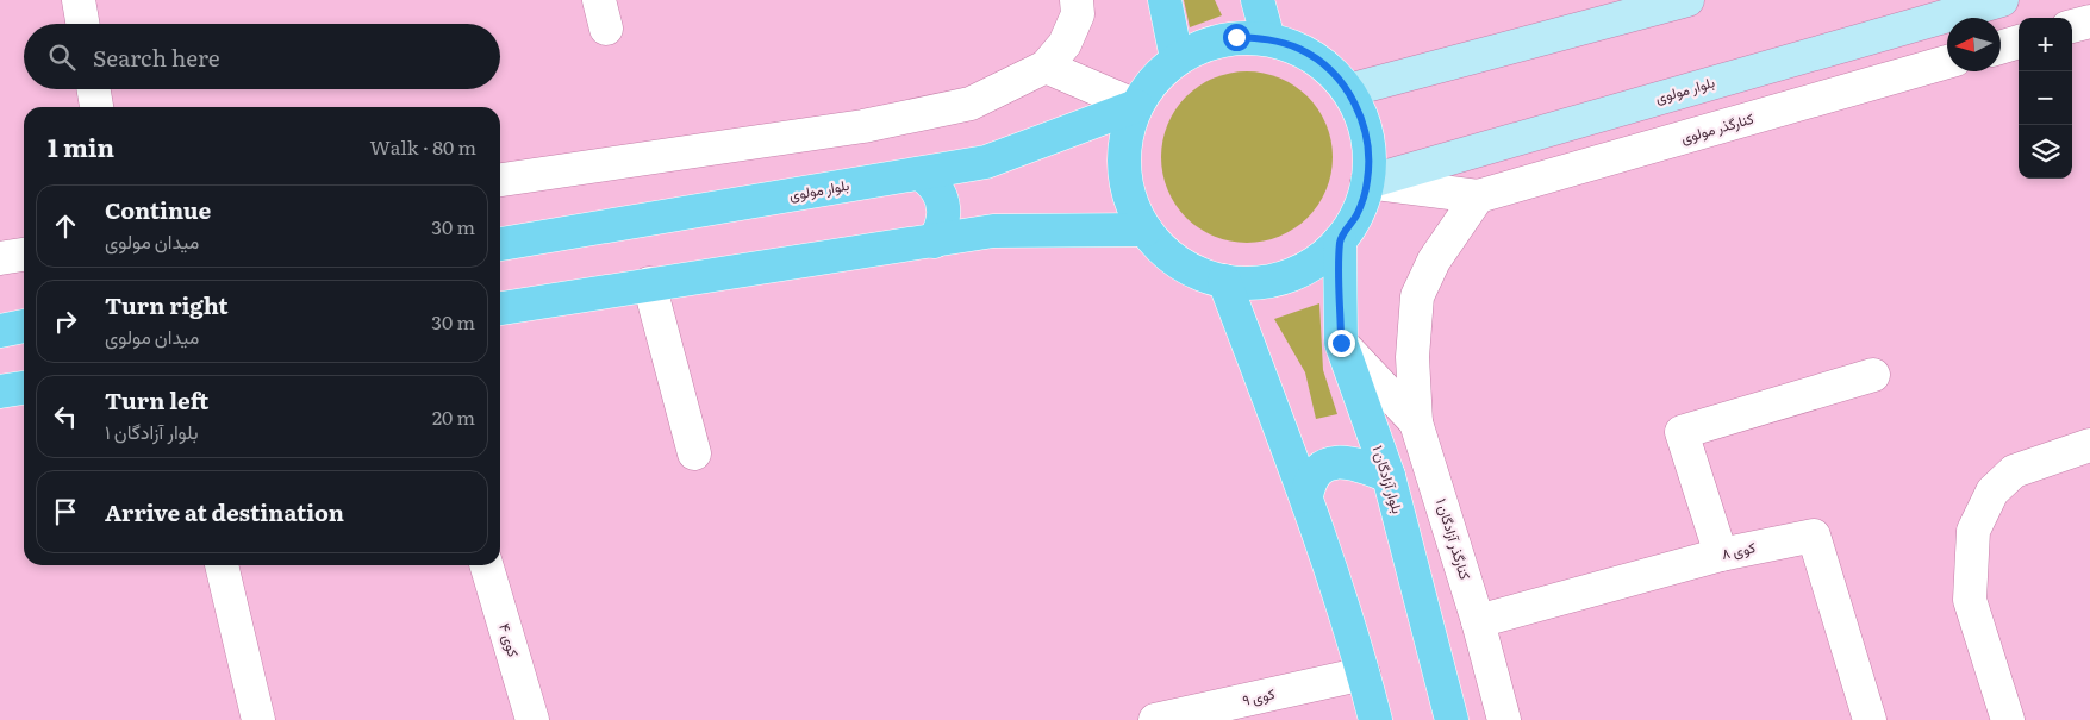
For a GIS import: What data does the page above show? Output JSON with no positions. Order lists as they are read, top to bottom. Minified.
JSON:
{"streets":{"main road":["بلوار مولوی","بلوار آزادگان ۱"],"street":["کنارگذر مولوی","کنارگذر آزادگان ۱","کوی ۸","کوی ۴","کوی ۹"]},"crossings":[["بلوار مولوی","کنارگذر مولوی"],["کنارگذر مولوی","کنارگذر آزادگان ۱"],["کنارگذر آزادگان ۱","کوی ۸"]],"north":"left","page":{"map_buttons":["+","−"],"search":"Search here","heading":["1 min","Walk · 80 m"],"list":[["Continue","میدان مولوی","30 m"],["Turn right","میدان مولوی","30 m"],["Turn left","بلوار آزادگان ۱","20 m"],"Arrive at destination"]}}
